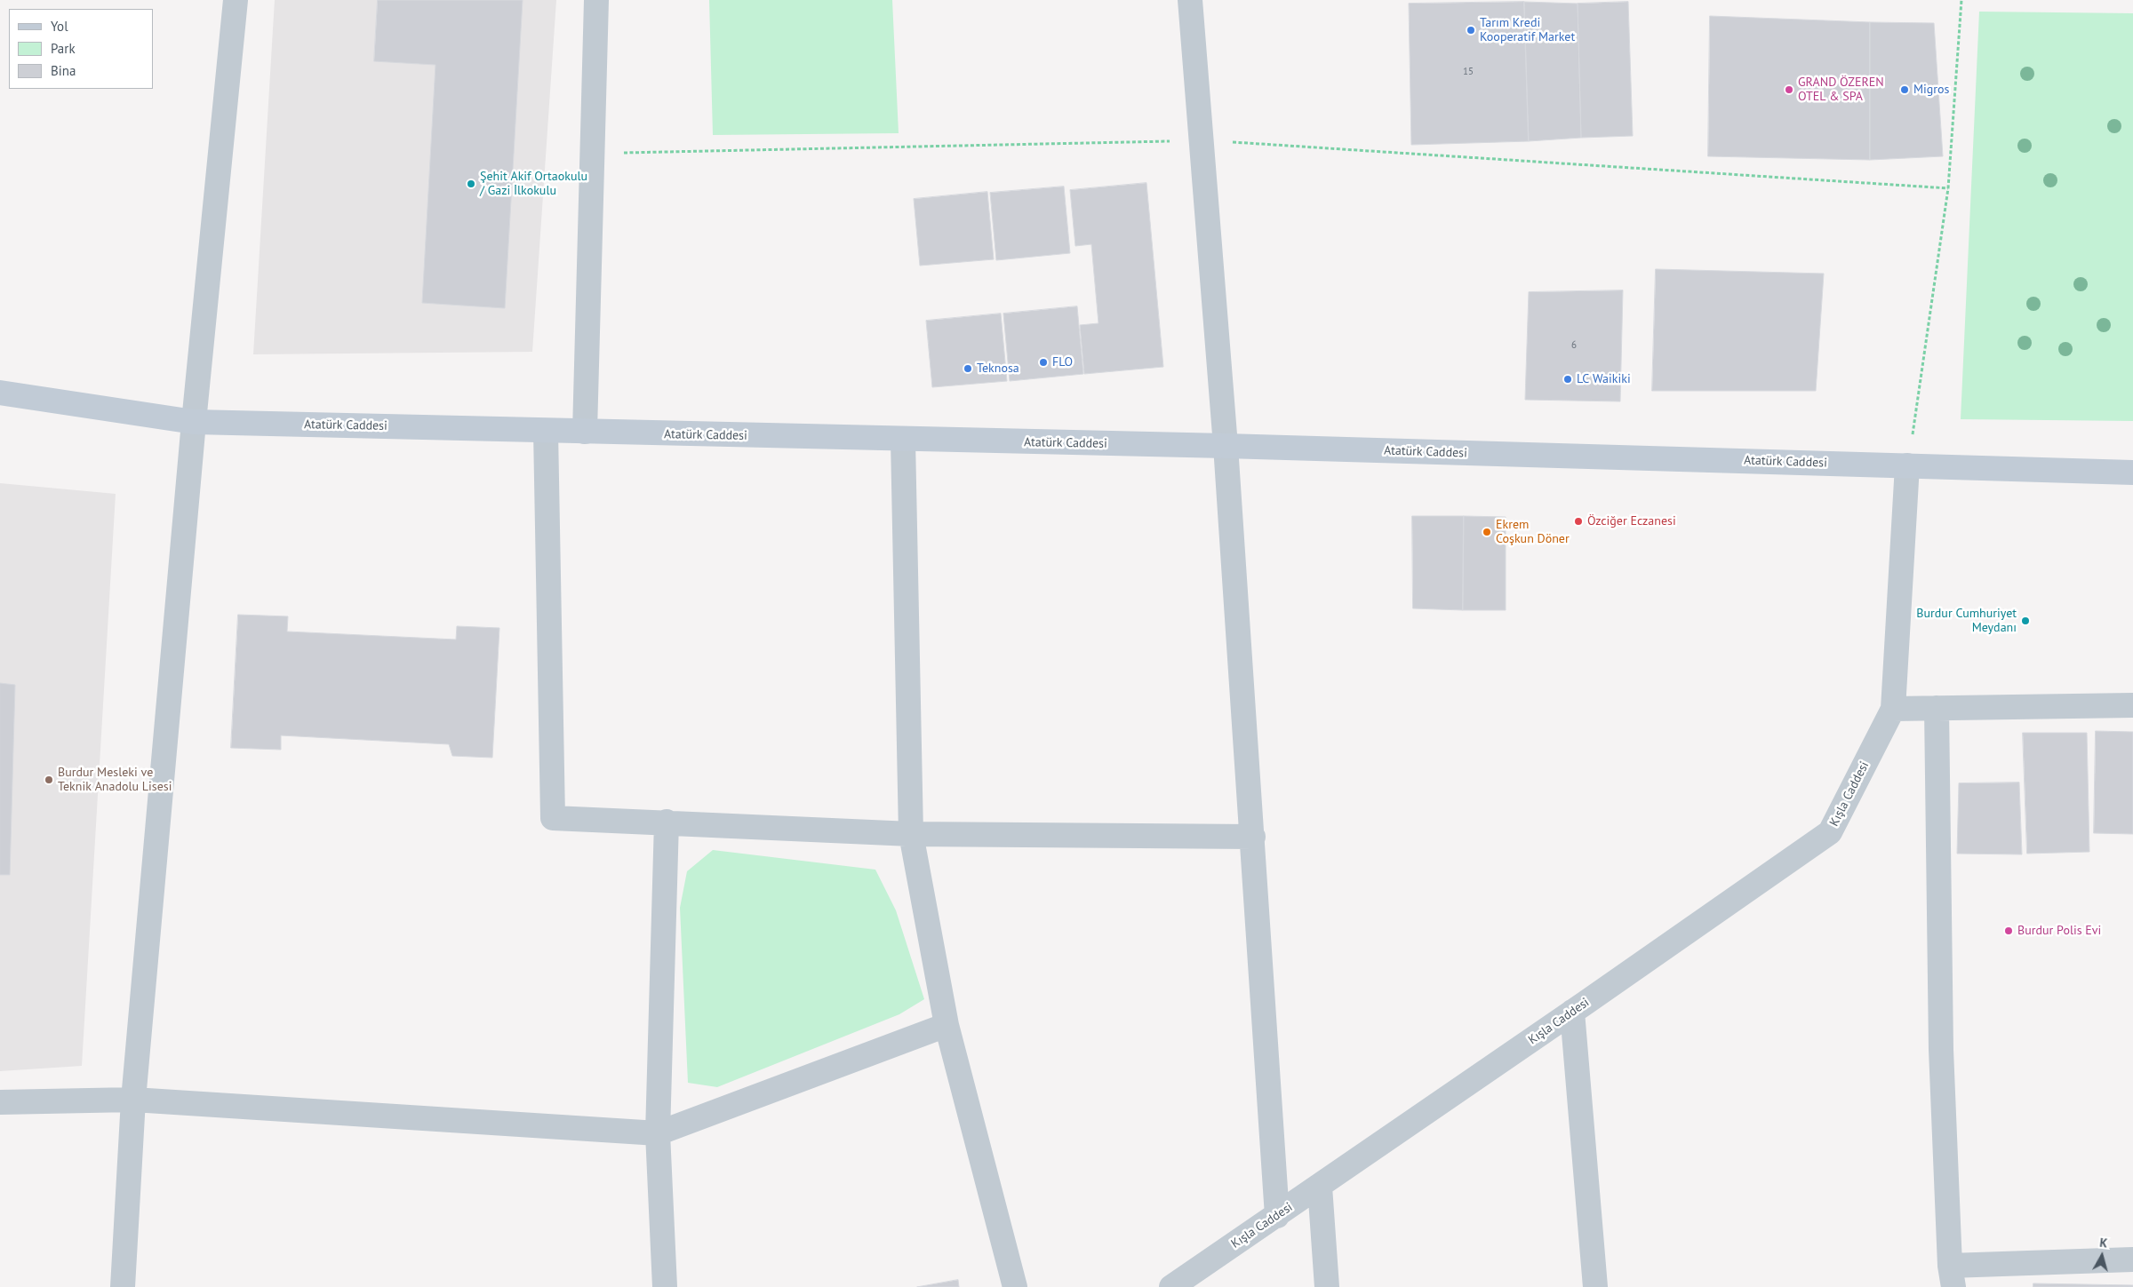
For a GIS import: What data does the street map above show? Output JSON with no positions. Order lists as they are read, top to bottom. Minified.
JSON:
{"streets":{"main road":["Atatürk Caddesi"],"street":["Kışla Caddesi"]},"places":["Tarım Kredi Kooperatif Market","GRAND ÖZEREN OTEL & SPA","Migros","Şehit Akif Ortaokulu / Gazi İlkokulu","FLO","Teknosa","LC Waikiki","Özciğer Eczanesi","Ekrem Coşkun Döner","Burdur Cumhuriyet Meydanı","Burdur Mesleki ve Teknik Anadolu Lisesi","Burdur Polis Evi"],"house_numbers":["15","6"],"legend":["Yol","Park","Bina"],"north":"top"}
